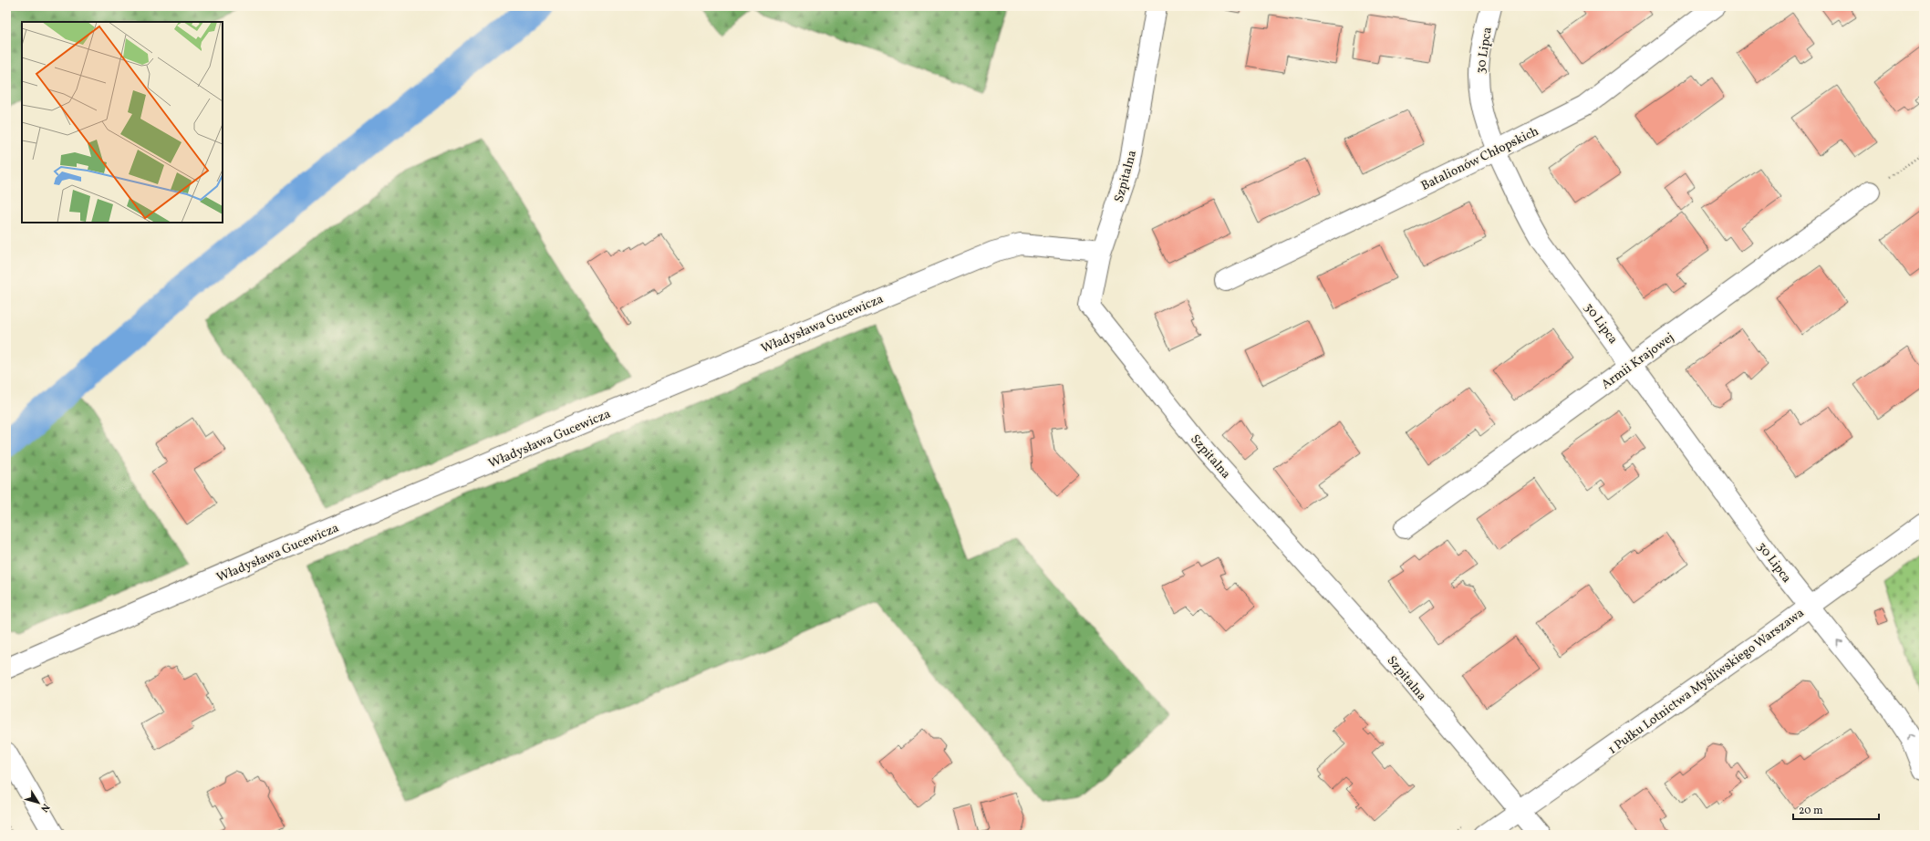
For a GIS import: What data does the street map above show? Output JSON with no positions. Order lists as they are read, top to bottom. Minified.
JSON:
{"streets":{"street":["30 Lipca","Batalionów Chłopskich","Szpitalna","Władysława Gucewicza","Armii Krajowej","1 Pułku Lotnictwa Myśliwskiego Warszawa"]},"crossings":[["30 Lipca","Batalionów Chłopskich"],["30 Lipca","Armii Krajowej"],["30 Lipca","1 Pułku Lotnictwa Myśliwskiego Warszawa"],["Szpitalna","Władysława Gucewicza"],["Szpitalna","1 Pułku Lotnictwa Myśliwskiego Warszawa"]],"scale_bar":"20 m","north":"bottom right"}
